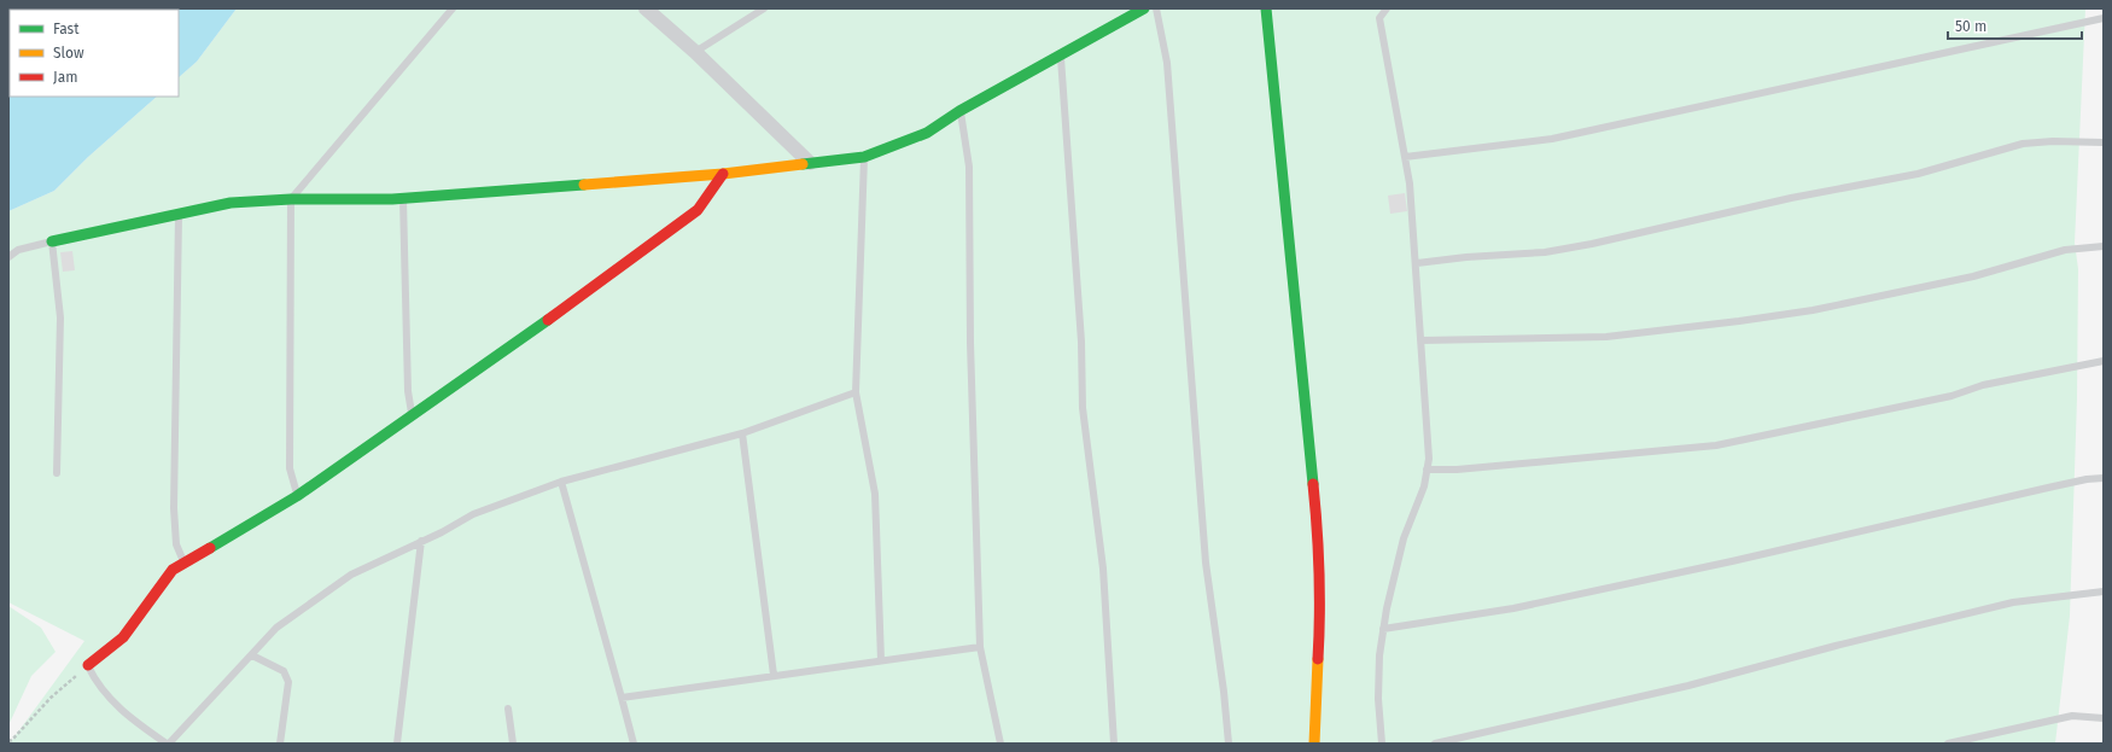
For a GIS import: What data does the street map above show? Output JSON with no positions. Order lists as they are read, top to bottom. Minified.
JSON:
{"legend":["Fast","Slow","Jam"],"scale_bar":"50 m"}
